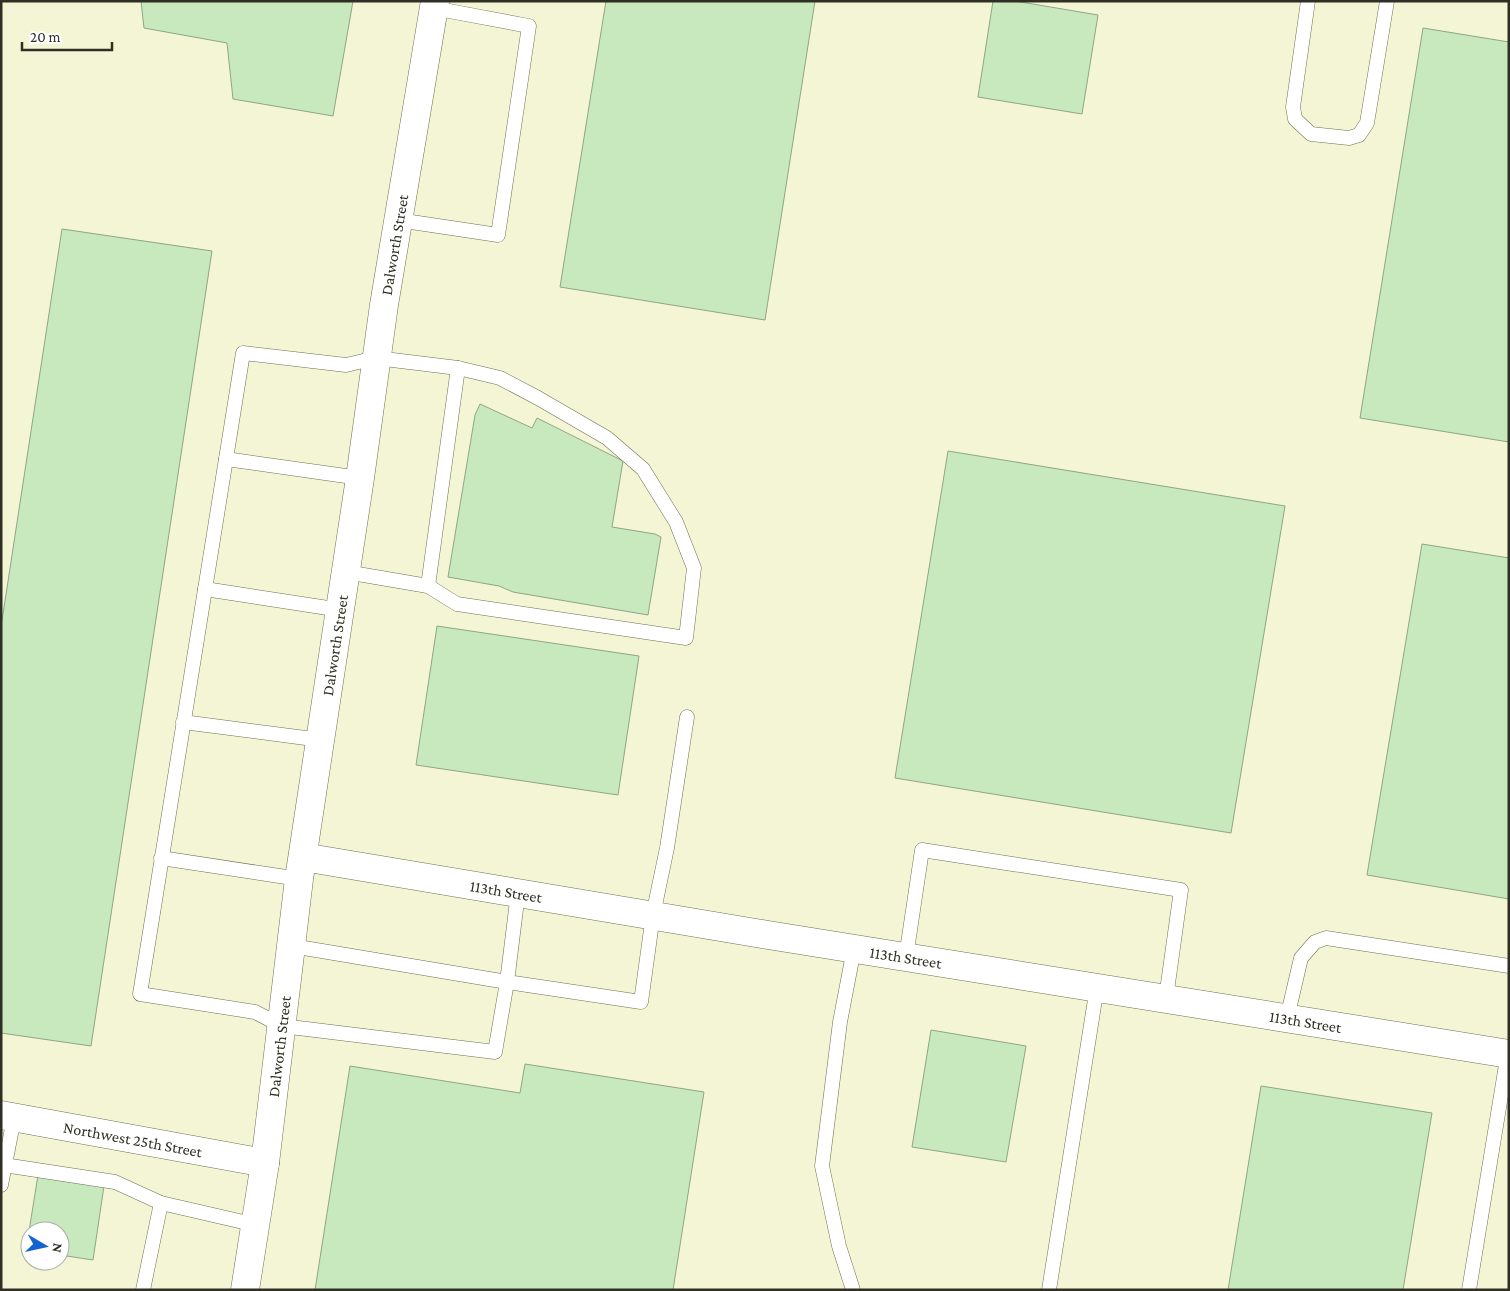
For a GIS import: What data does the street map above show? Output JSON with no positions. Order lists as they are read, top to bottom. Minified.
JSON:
{"streets":{"street":["Dalworth Street","113th Street","Northwest 25th Street"]},"crossings":[["Dalworth Street","113th Street"],["Dalworth Street","Northwest 25th Street"]],"scale_bar":"20 m","north":"right"}
